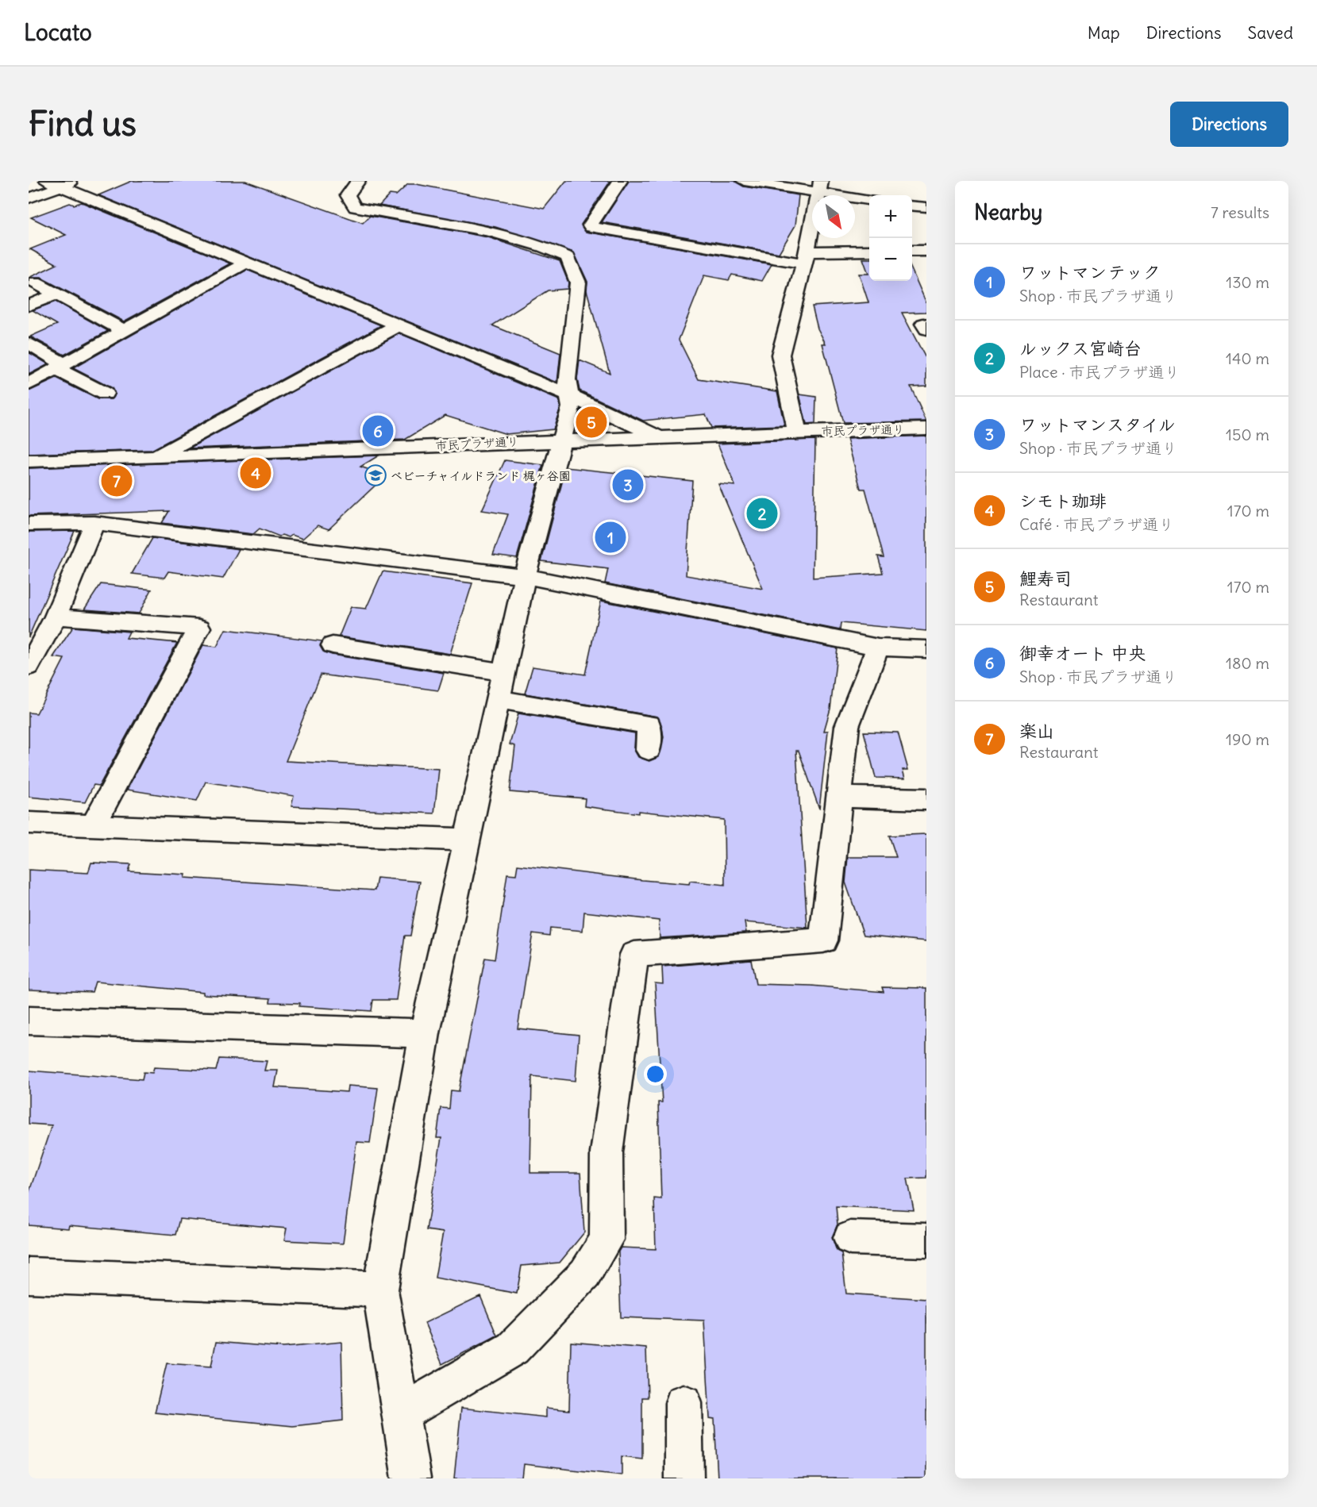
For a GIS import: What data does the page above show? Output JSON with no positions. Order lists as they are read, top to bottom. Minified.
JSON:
{"streets":{"street":["市民プラザ通り"]},"places":{"school or university":["ベビーチャイルドランド 梶ヶ谷園"]},"north":"bottom right","page":{"header":"Locato","nav":["Map","Directions","Saved"],"buttons":"Directions","title":"Find us","heading":["Nearby","7 results"],"map_buttons":["+","−"],"list":[{"mark":"1","name":"ワットマンテック","note":"Shop · 市民プラザ通り","value":"130 m"},{"mark":"2","name":"ルックス宮崎台","note":"Place · 市民プラザ通り","value":"140 m"},{"mark":"3","name":"ワットマンスタイル","note":"Shop · 市民プラザ通り","value":"150 m"},{"mark":"4","name":"シモト珈琲","note":"Café · 市民プラザ通り","value":"170 m"},{"mark":"5","name":"鯉寿司","note":"Restaurant","value":"170 m"},{"mark":"6","name":"御幸オート 中央","note":"Shop · 市民プラザ通り","value":"180 m"},{"mark":"7","name":"楽山","note":"Restaurant","value":"190 m"}],"pins":["5","6","4","7","3","2","1"]}}
